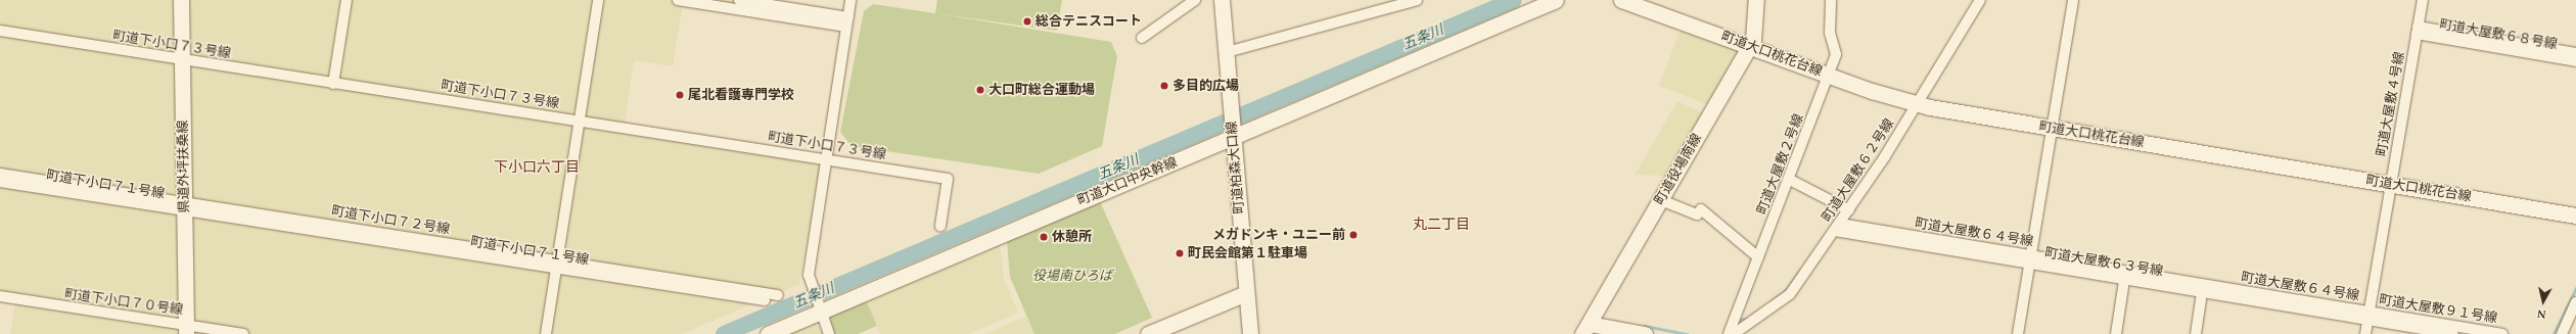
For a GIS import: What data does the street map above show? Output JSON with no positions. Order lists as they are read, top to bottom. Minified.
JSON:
{"streets":{"street":["町道大屋敷６８号線","町道下小口７３号線","町道大口桃花台線","町道大屋敷４号線","町道大屋敷２号線","県道外坪扶桑線","町道柏森大口線","町道役場南線","町道大屋敷６２号線","町道大口中央幹線","町道下小口７１号線","町道下小口７２号線","町道大屋敷６４号線","町道大屋敷６３号線","町道下小口７０号線","町道大屋敷９１号線"]},"crossings":[["町道大屋敷６８号線","町道大屋敷４号線"],["町道下小口７３号線","県道外坪扶桑線"],["町道大口桃花台線","町道大屋敷４号線"],["町道大口桃花台線","町道大屋敷２号線"],["町道大口桃花台線","町道役場南線"],["町道大口桃花台線","町道大屋敷６２号線"],["町道大屋敷４号線","町道大屋敷６４号線"],["町道大屋敷４号線","町道大屋敷９１号線"],["県道外坪扶桑線","町道下小口７１号線"],["県道外坪扶桑線","町道下小口７２号線"],["県道外坪扶桑線","町道下小口７０号線"],["町道柏森大口線","町道大口中央幹線"],["町道大屋敷６２号線","町道大屋敷６３号線"],["町道下小口７１号線","町道下小口７２号線"],["町道大屋敷６４号線","町道大屋敷６３号線"],["町道大屋敷６４号線","町道大屋敷９１号線"]],"districts":["下小口六丁目","丸二丁目"],"water":["五条川"],"parks":["役場南ひろば"],"places":["総合テニスコート","多目的広場","大口町総合運動場","尾北看護専門学校","メガドンキ・ユニー前","休憩所","町民会館第１駐車場"],"north":"bottom"}
